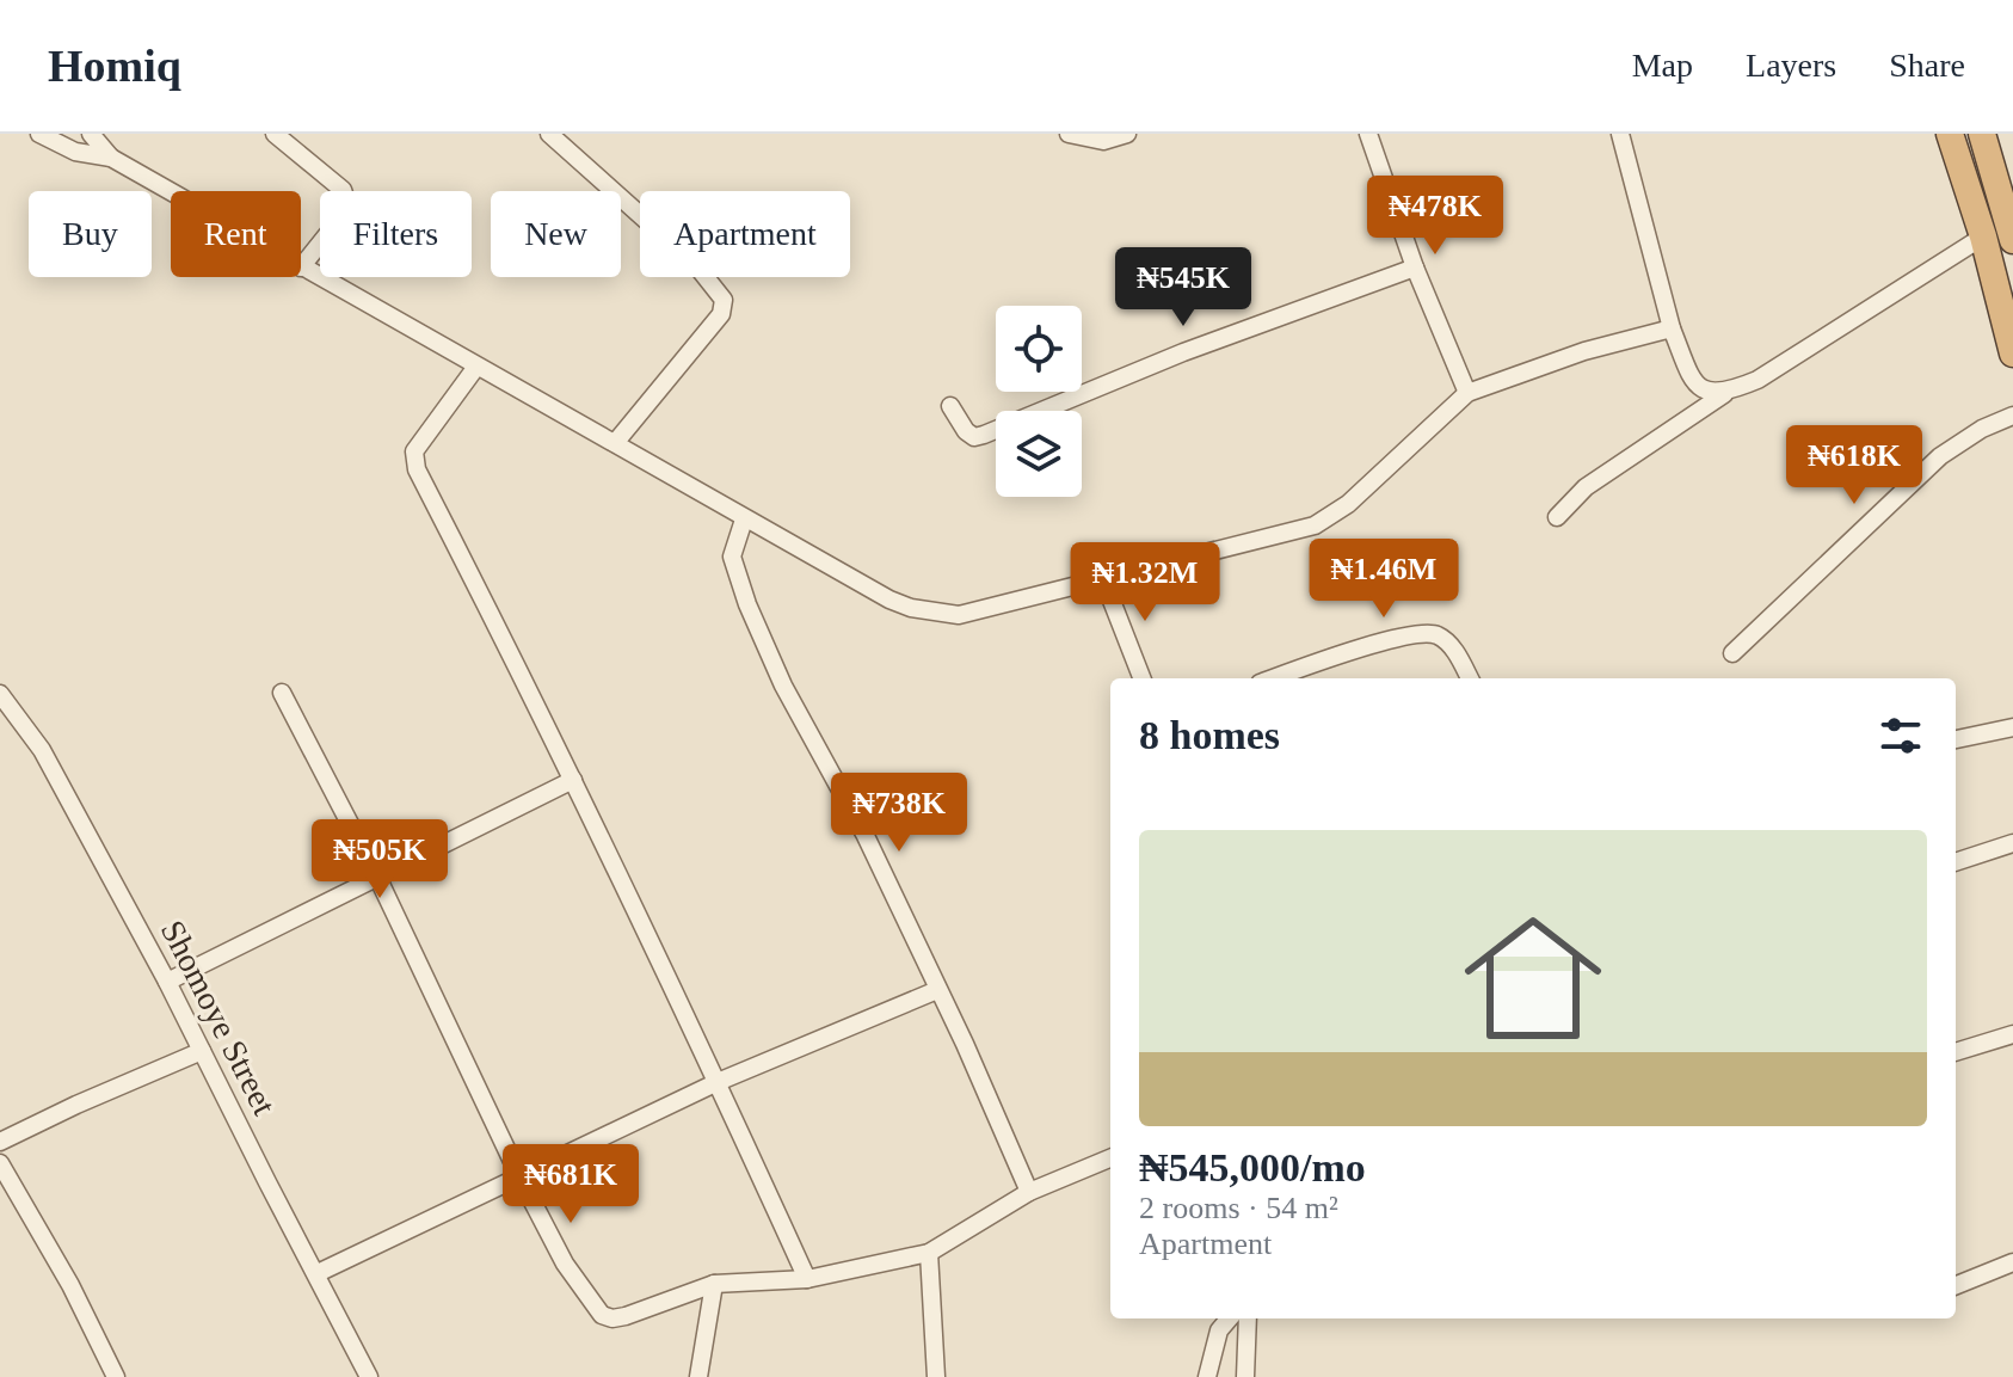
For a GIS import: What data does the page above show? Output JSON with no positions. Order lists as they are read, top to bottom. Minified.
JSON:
{"streets":{"street":["Shomoye Street"]},"page":{"header":"Homiq","nav":["Map","Layers","Share"],"price":["₦478K","₦545K","₦618K","₦1.46M","₦1.32M","₦738K","₦505K","₦681K"],"chip":["Buy","Rent","Filters","New","Apartment"],"heading":"8 homes","list":[{"name":"₦545,000/mo","note":"2 rooms · 54 m² · Apartment"}]}}
